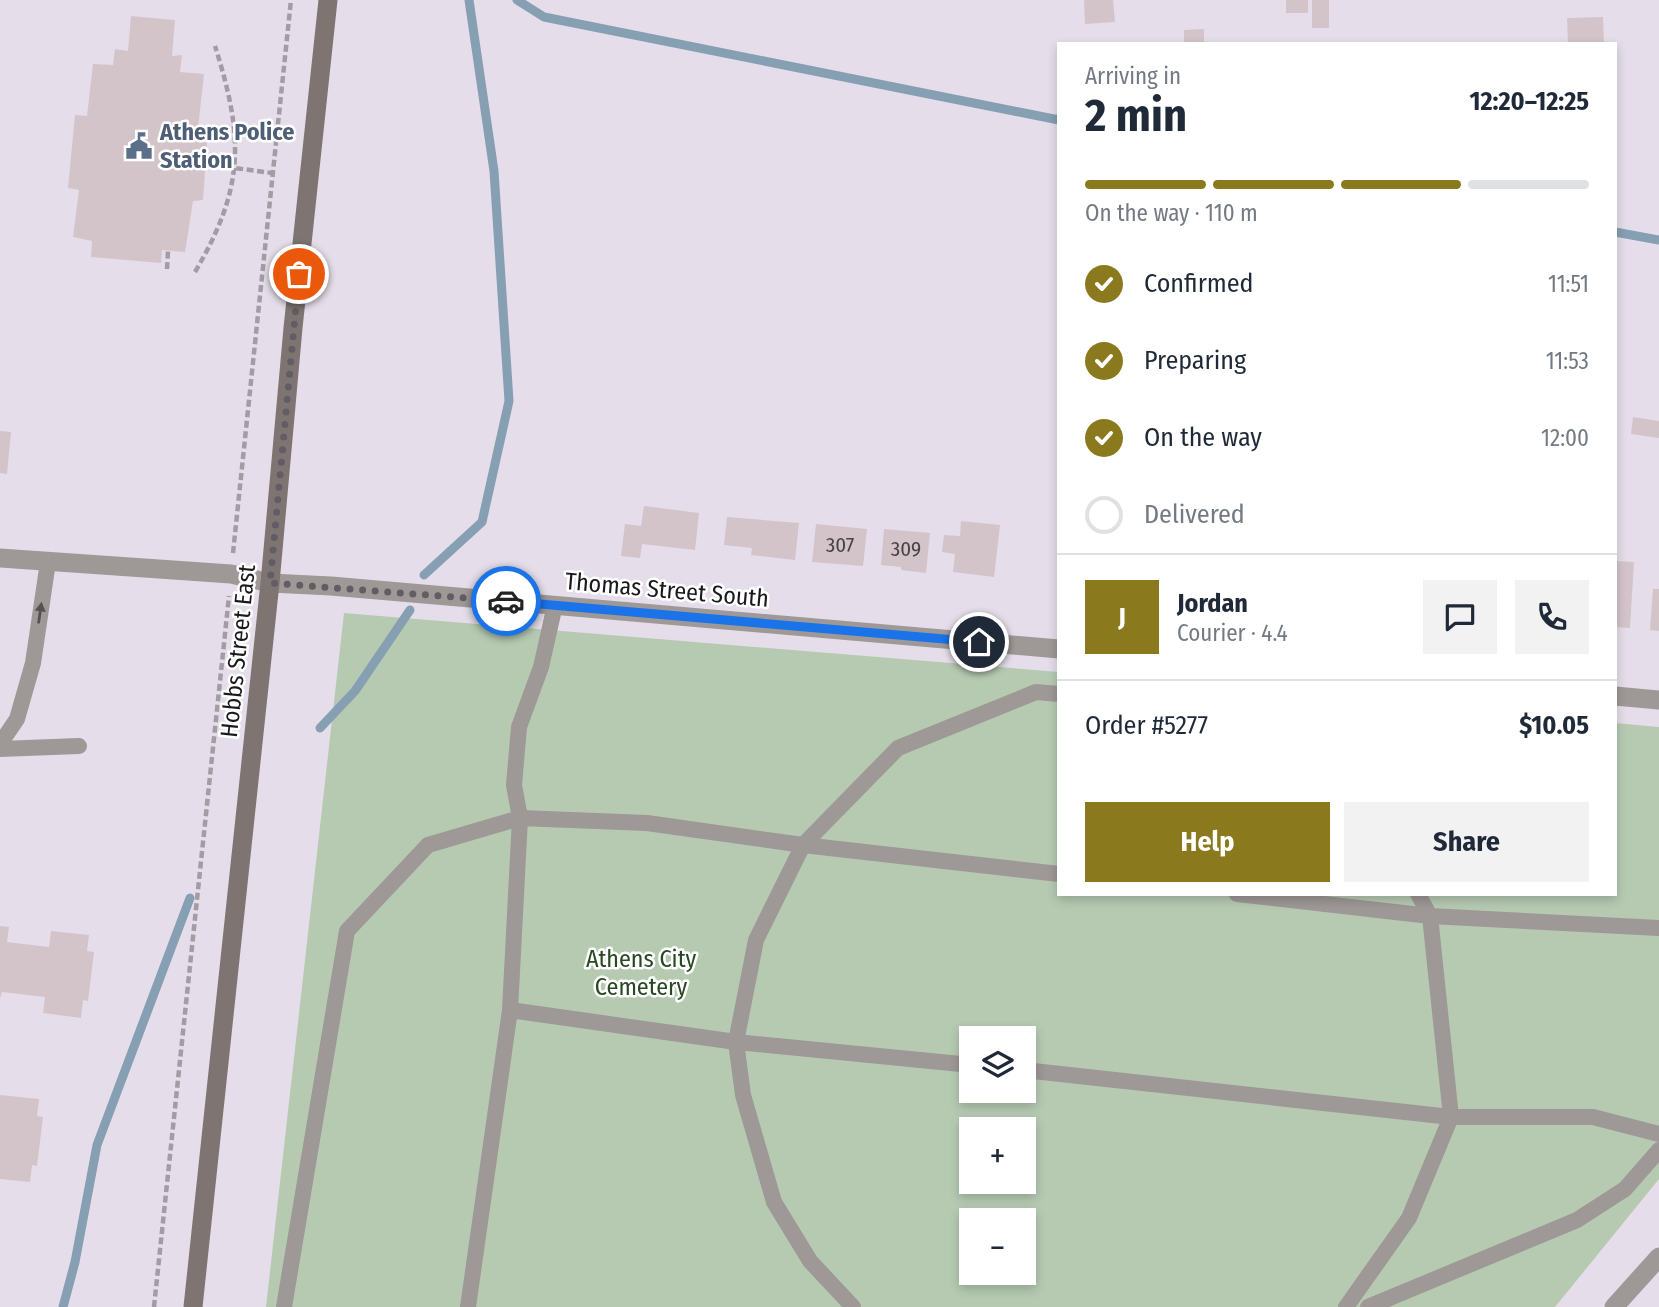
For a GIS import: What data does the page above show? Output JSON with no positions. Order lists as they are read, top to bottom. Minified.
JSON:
{"streets":{"main road":["Hobbs Street East"],"street":["Thomas Street South"]},"crossings":[["Thomas Street South","Hobbs Street East"]],"parks":["Athens City Cemetery"],"places":{"public building":["Athens Police Station"]},"house_numbers":["307","309"],"page":{"heading":["2 min","Arriving in","12:20–12:25"],"panel":["Jordan","Courier · 4.4","Order #5277","$10.05"],"bar":"On the way · 110 m","list":[["Confirmed","11:51"],["Preparing","11:53"],["On the way","12:00"],"Delivered"],"round":"J","buttons":["Help","Share"],"map_buttons":["+","−"]}}
